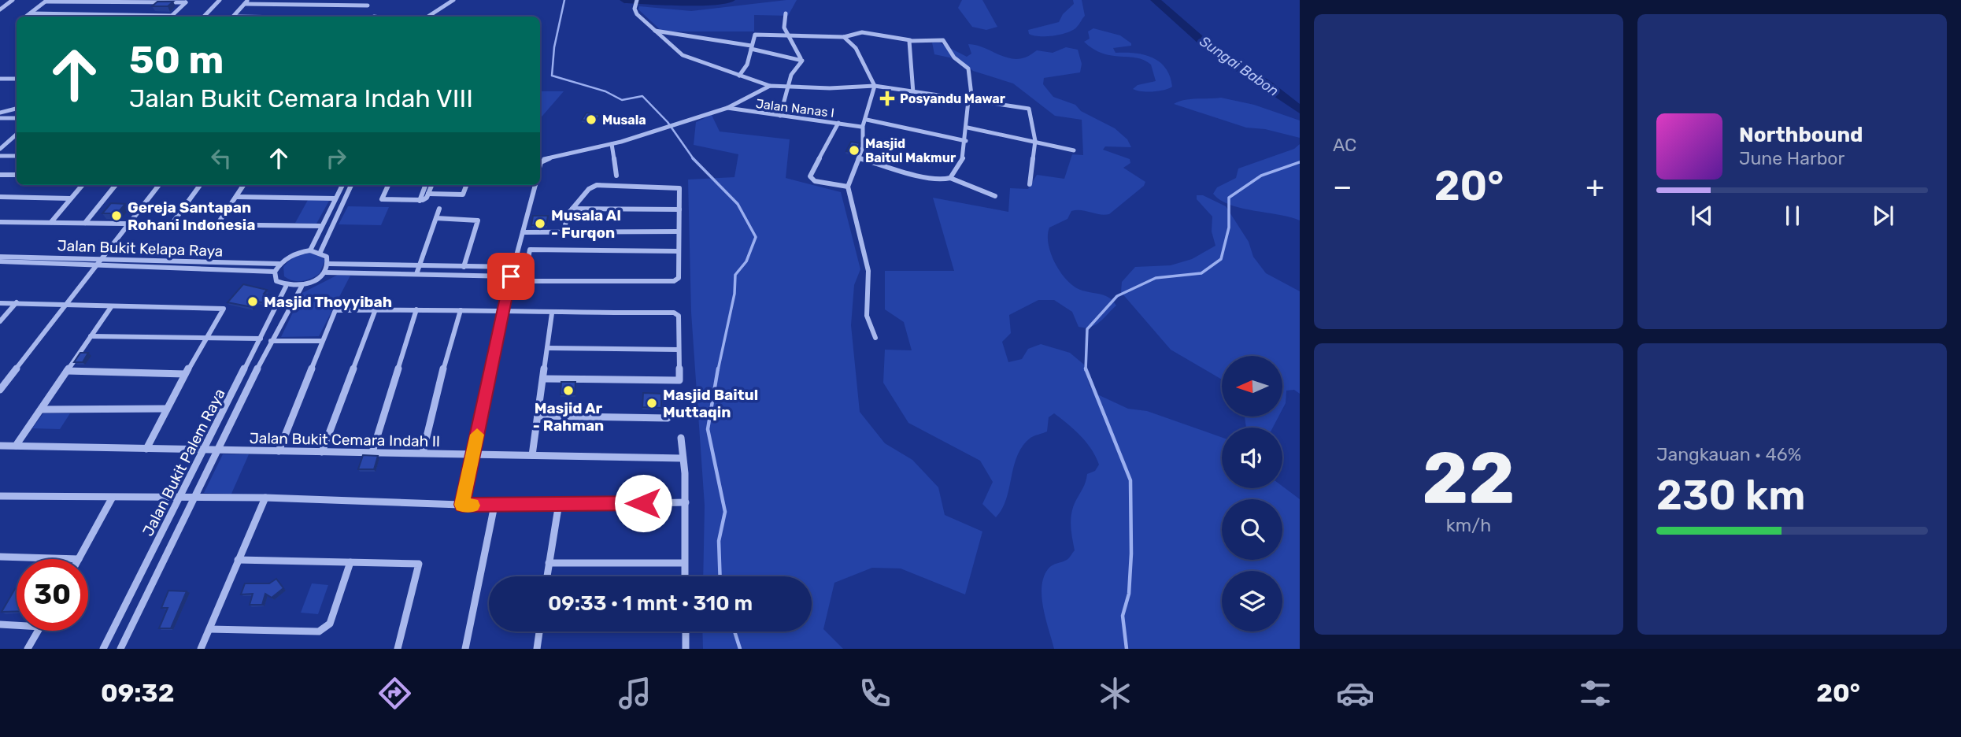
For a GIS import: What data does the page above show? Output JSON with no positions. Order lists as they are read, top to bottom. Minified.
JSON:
{"streets":{"street":["Jalan Nanas I","Jalan Bukit Kelapa Raya","Jalan Bukit Cemara Indah II","Jalan Bukit Palem Raya"]},"crossings":[["Jalan Bukit Kelapa Raya","Jalan Bukit Palem Raya"],["Jalan Bukit Cemara Indah II","Jalan Bukit Palem Raya"]],"water":["Sungai Babon"],"places":{"health":["Posyandu Mawar"],"other":["Musala","Masjid Baitul Makmur","Gereja Santapan Rohani Indonesia","Musala Al - Furqon","Masjid Thoyyibah","Masjid Ar - Rahman","Masjid Baitul Muttaqin"]},"north":"left","page":{"tile":["AC",["22","km/h"],["Jangkauan · 46%","230 km"]],"turn":["50 m","Jalan Bukit Cemara Indah VIII"],"song":["Northbound","June Harbor"],"heat":["−","20°","+"],"limit":"30","trip":"09:33 · 1 mnt · 310 m","tabs":["09:32","20°"]}}
